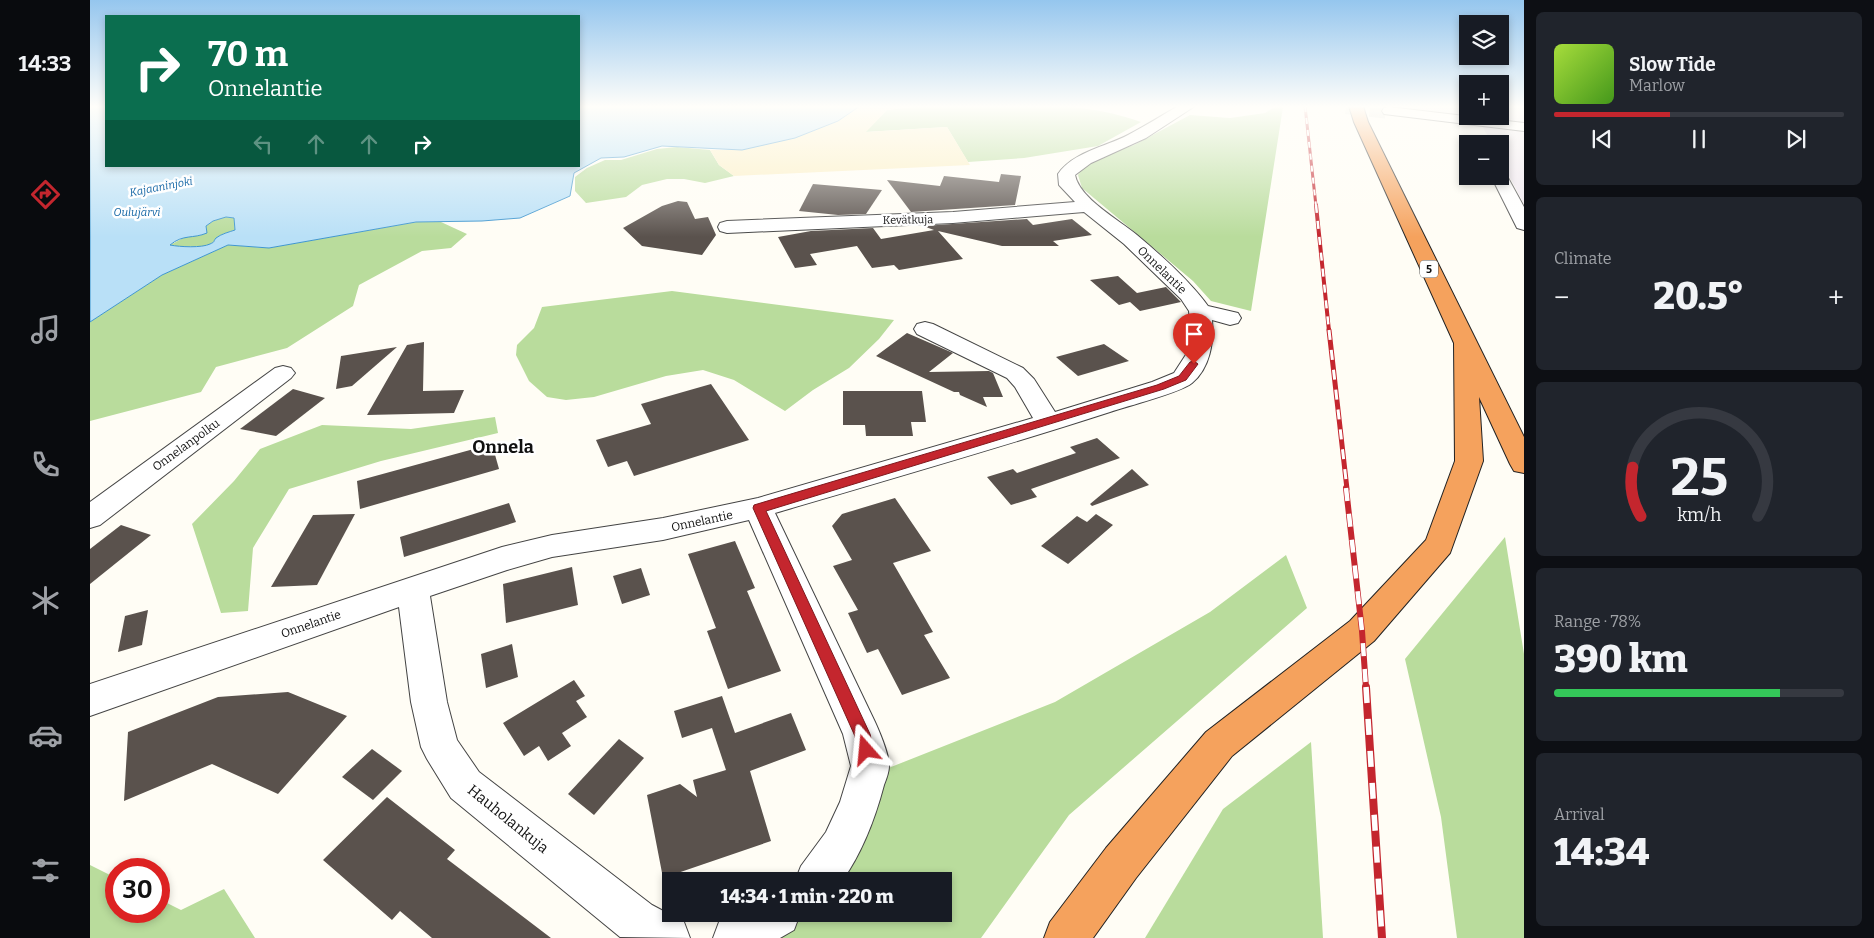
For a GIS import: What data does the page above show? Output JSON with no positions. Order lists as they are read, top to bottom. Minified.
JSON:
{"streets":{"highway":["5"],"street":["Kevätkuja","Onnelantie","Onnelanpolku","Hauholankuja"]},"crossings":[["Kevätkuja","Onnelantie"],["Onnelantie","Hauholankuja"]],"districts":["Onnela"],"water":["Kajaaninjoki","Oulujärvi"],"page":{"tabs":"14:33","map_buttons":["+","−"],"turn":["70 m","Onnelantie"],"song":["Slow Tide","Marlow"],"tile":["Climate",["Range · 78%","390 km"],["Arrival","14:34"]],"heat":["−","20.5°","+"],"limit":"30","trip":"14:34 · 1 min · 220 m","gauge":["25","km/h"]}}
